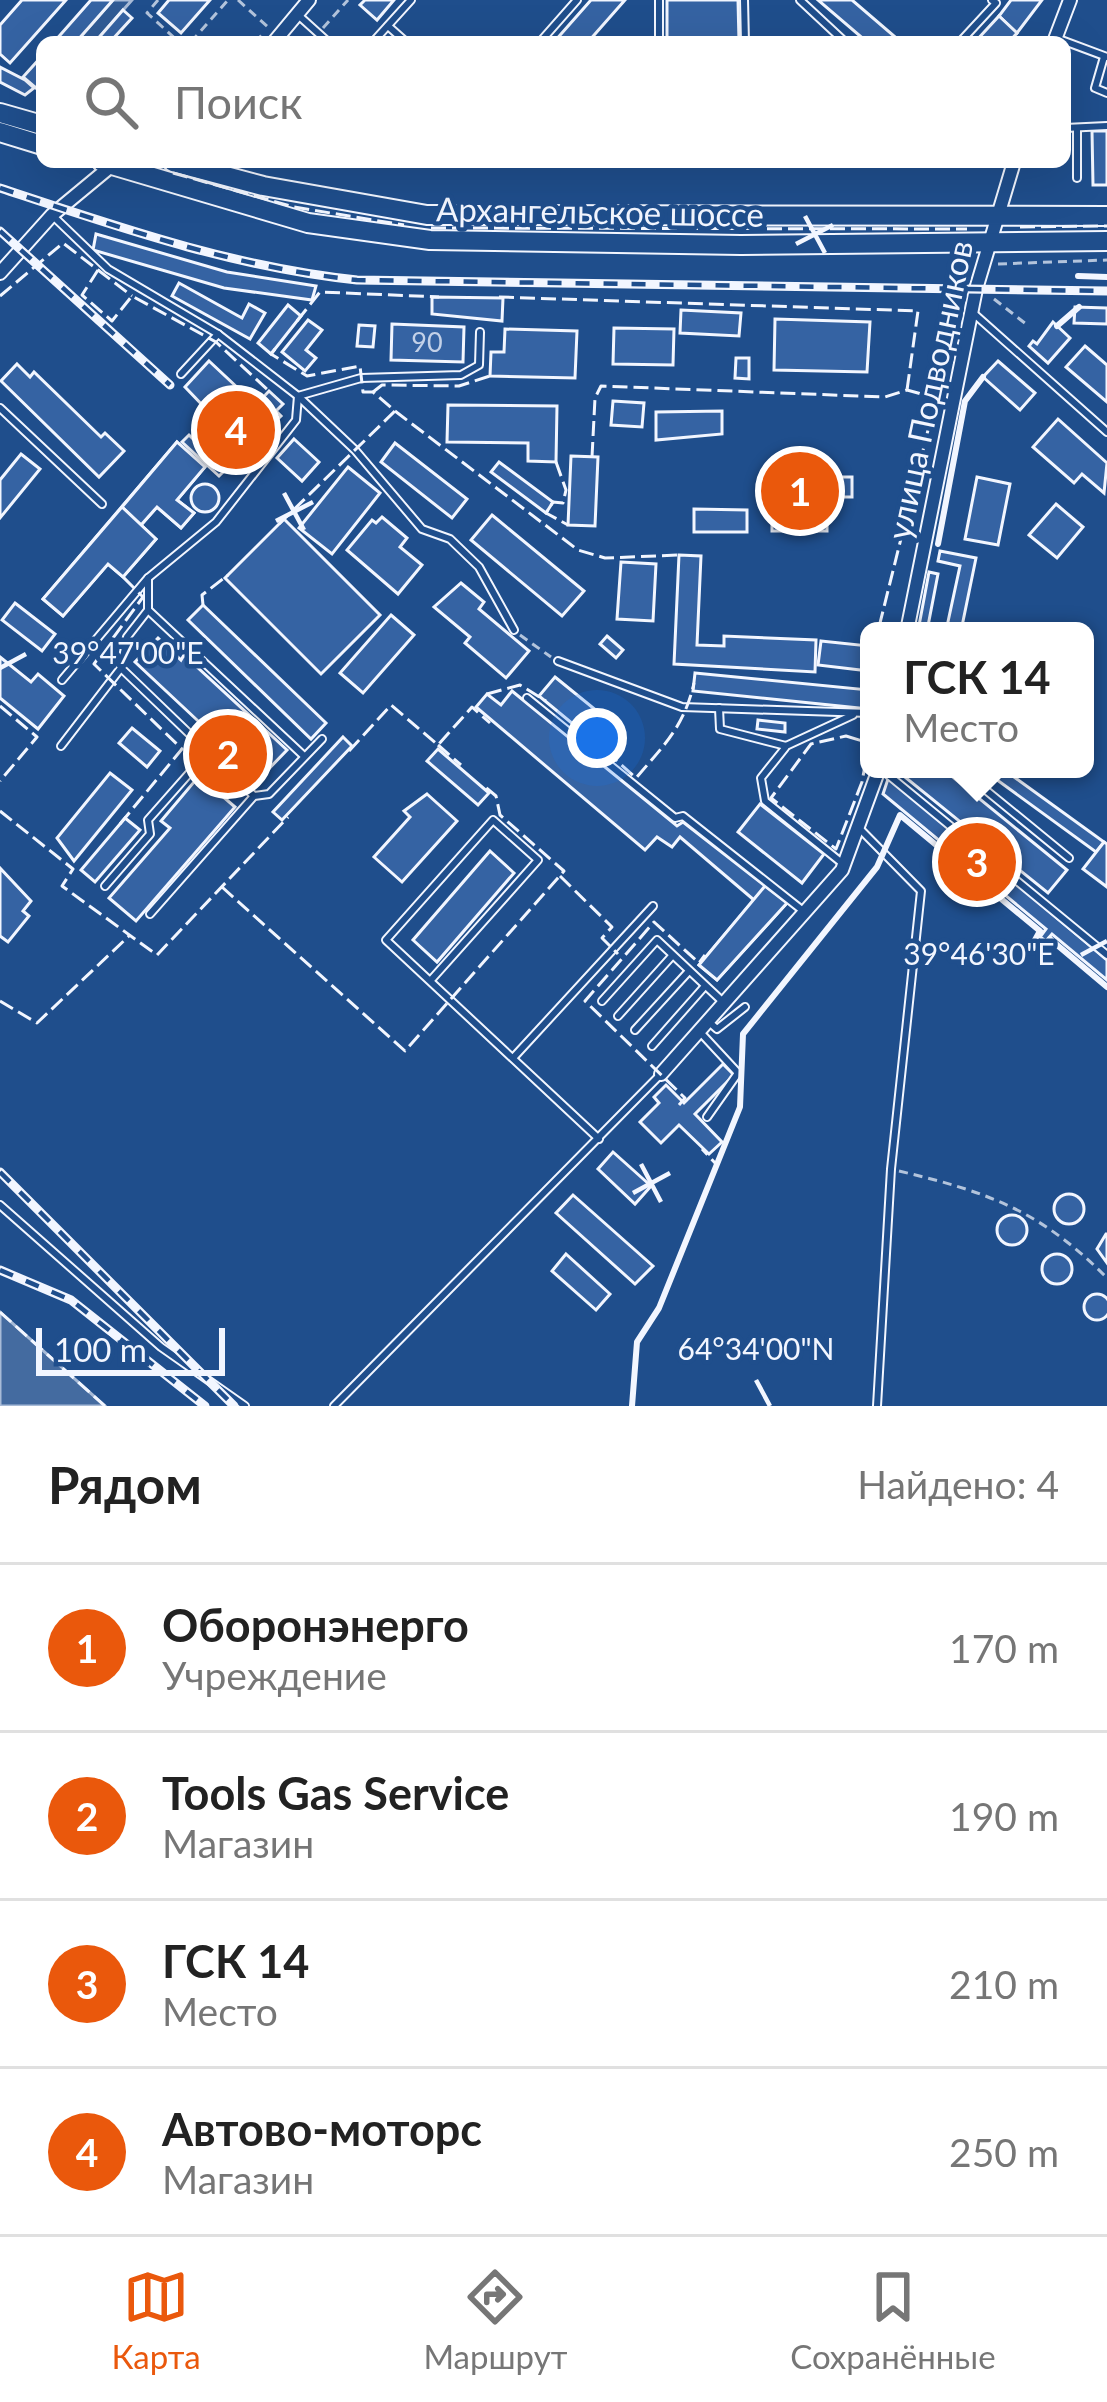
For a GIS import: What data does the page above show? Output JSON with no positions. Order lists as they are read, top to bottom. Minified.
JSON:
{"streets":{"main road":["Архангельское шоссе"],"street":["улица Подводников"]},"crossings":[["Архангельское шоссе","улица Подводников"]],"house_numbers":["90"],"scale_bar":"100 m","page":{"search":"Поиск","pins":["4","1","2","3"],"popup":["ГСК 14","Место"],"scale":"100 m","heading":["Рядом","Найдено: 4"],"list":[{"mark":"1","name":"Оборонэнерго","note":"Учреждение","value":"170 m"},{"mark":"2","name":"Tools Gas Service","note":"Магазин","value":"190 m"},{"mark":"3","name":"ГСК 14","note":"Место","value":"210 m"},{"mark":"4","name":"Автово-моторс","note":"Магазин","value":"250 m"}],"nav":["Карта","Маршрут","Сохранённые"]},"coordinates":["39°47'00\"E","39°46'30\"E","64°34'00\"N"]}
